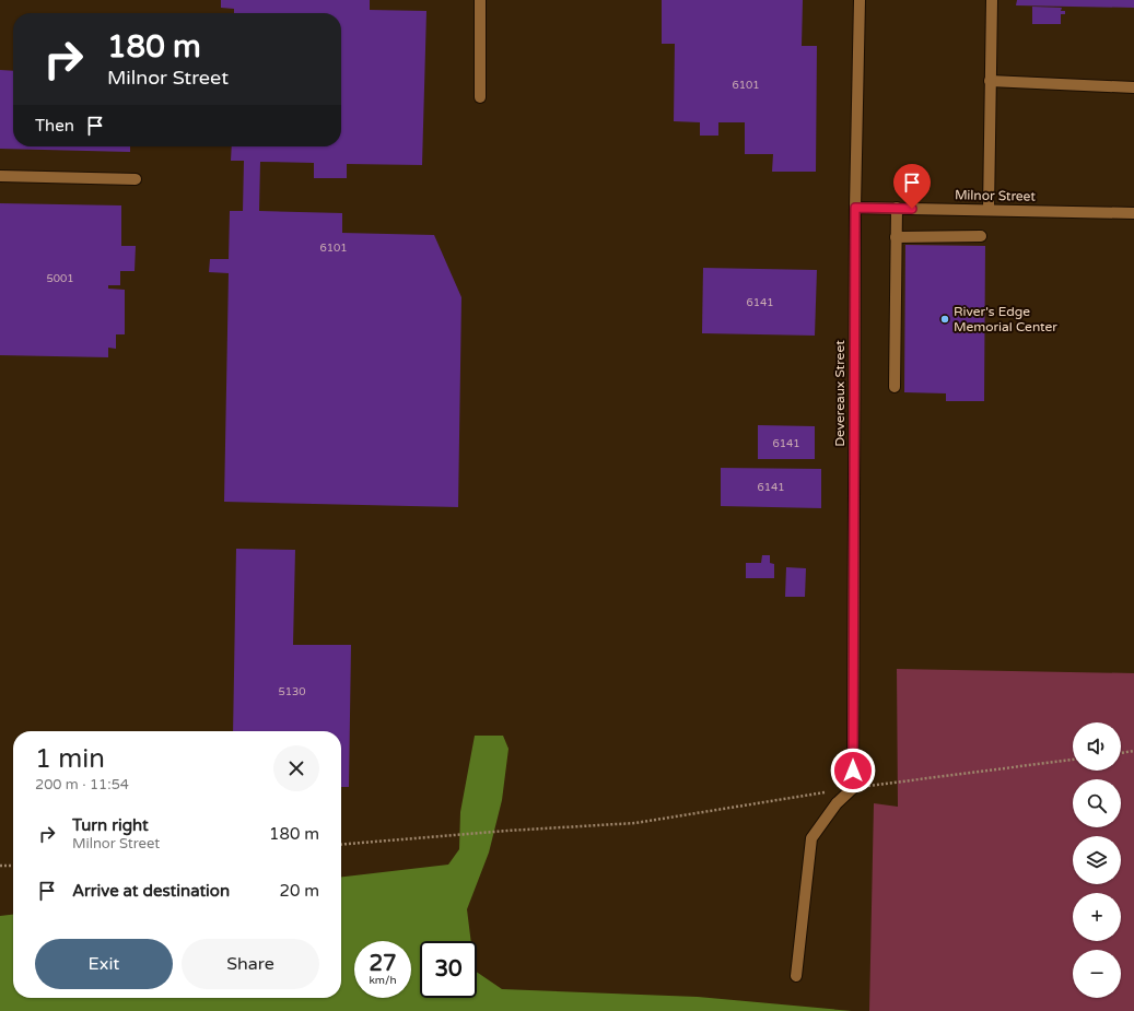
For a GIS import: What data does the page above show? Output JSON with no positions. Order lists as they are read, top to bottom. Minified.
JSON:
{"streets":{"street":["Milnor Street","Devereaux Street"]},"crossings":[["Milnor Street","Devereaux Street"]],"places":["River's Edge Memorial Center"],"house_numbers":["6101","6101","5001","6141","6141","6141","5130"],"page":{"turn":["180 m","Milnor Street"],"then":"Then","map_buttons":["+","−"],"heading":["1 min","200 m · 11:54"],"list":[{"name":"Turn right","note":"Milnor Street","value":"180 m"},{"name":"Arrive at destination","value":"20 m"}],"buttons":["Exit","Share"],"speed":"27 km/h","limit":"30"}}
